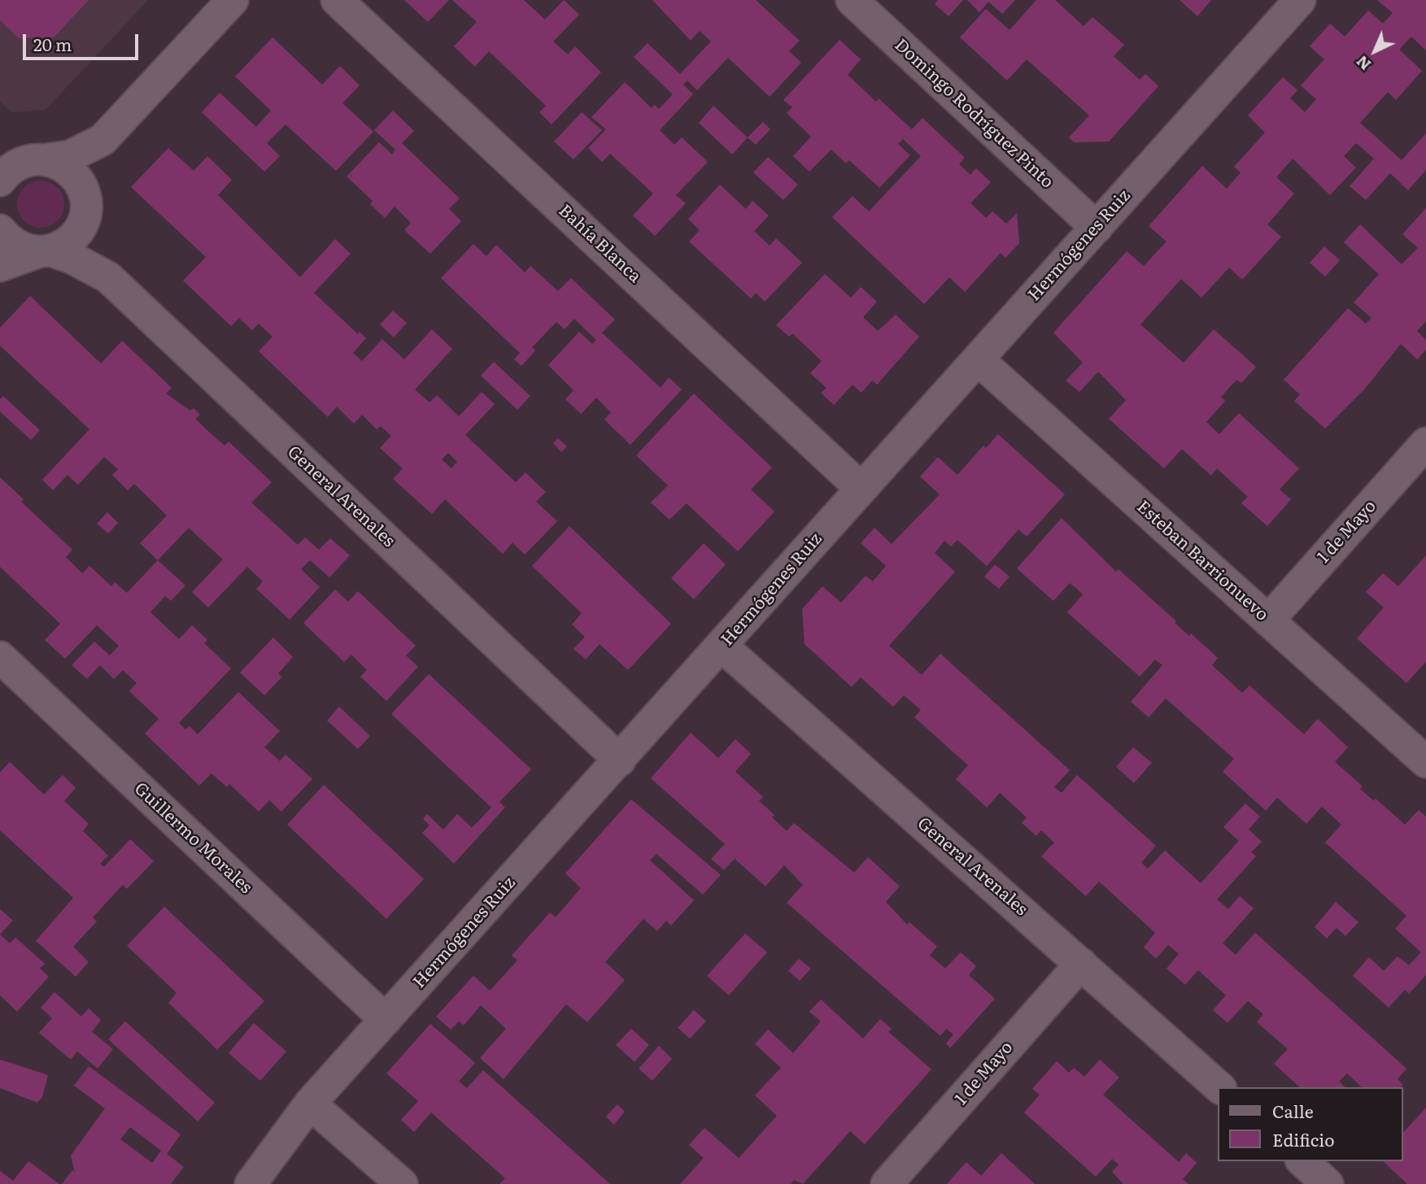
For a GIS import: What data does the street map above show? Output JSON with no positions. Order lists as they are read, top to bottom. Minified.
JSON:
{"streets":{"street":["Domingo Rodríguez Pinto","Bahía Blanca","Hermógenes Ruiz","General Arenales","1 de Mayo","Esteban Barrionuevo","Guillermo Morales"]},"crossings":[["Domingo Rodríguez Pinto","Hermógenes Ruiz"],["Bahía Blanca","Hermógenes Ruiz"],["Hermógenes Ruiz","General Arenales"],["Hermógenes Ruiz","Esteban Barrionuevo"],["Hermógenes Ruiz","Guillermo Morales"],["General Arenales","1 de Mayo"],["1 de Mayo","Esteban Barrionuevo"]],"legend":["Calle","Edificio"],"scale_bar":"20 m","north":"bottom left"}
